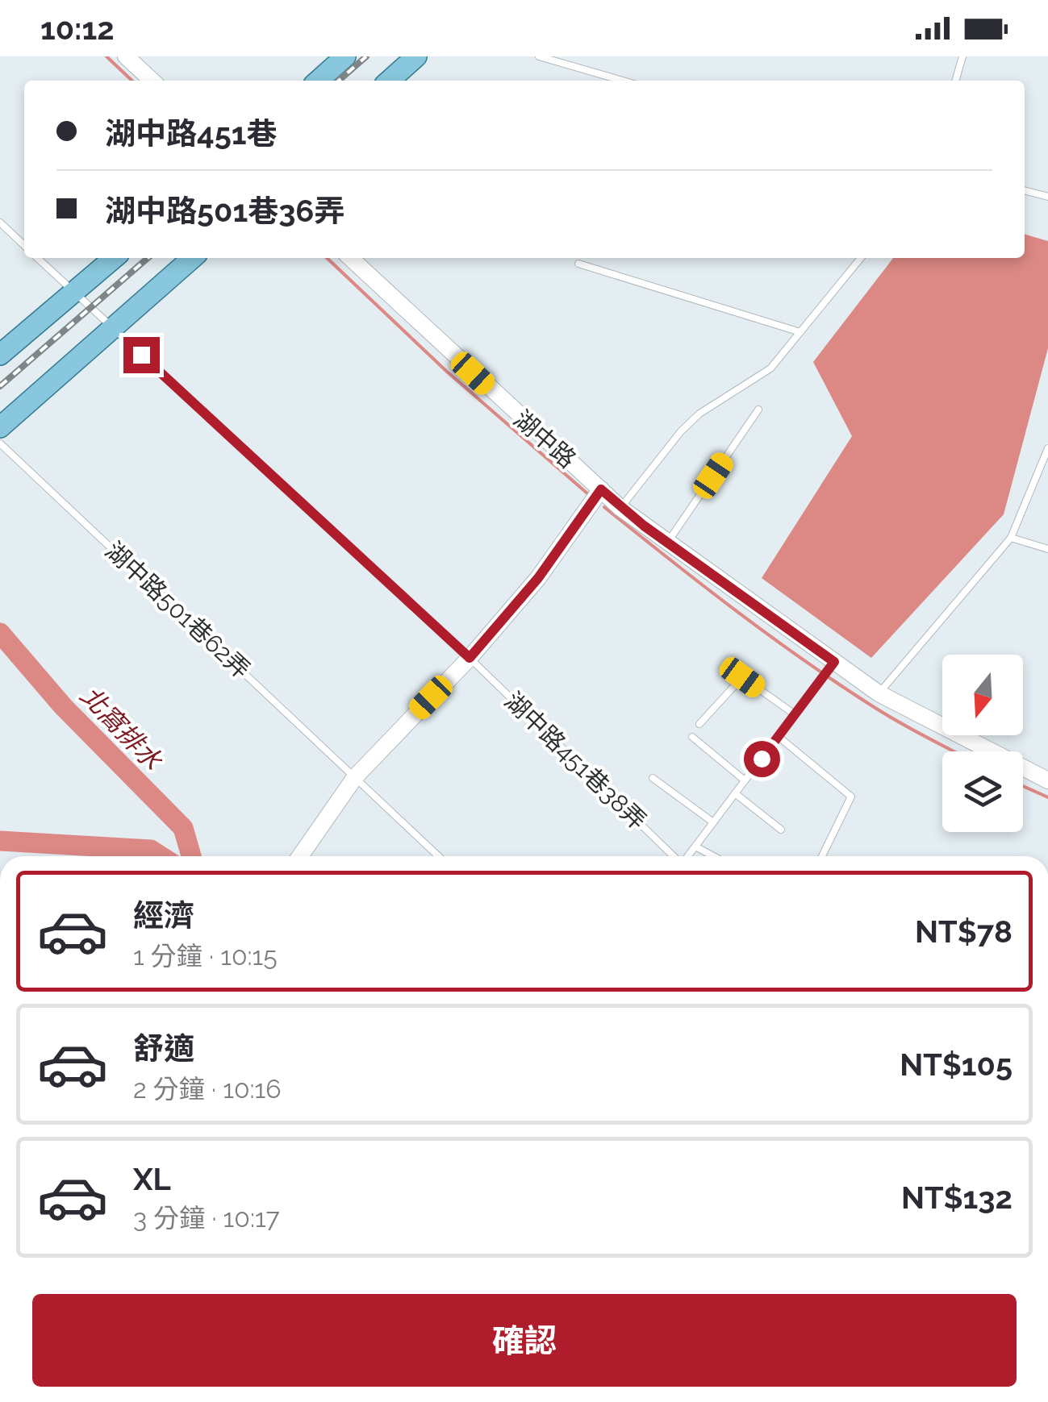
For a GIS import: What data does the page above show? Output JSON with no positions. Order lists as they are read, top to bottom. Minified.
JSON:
{"streets":{"street":["湖中路"],"lane":["湖中路501巷62弄","湖中路451巷38弄"]},"water":["北窩排水"],"north":"bottom","page":{"status":"10:12","banner":["湖中路451巷","湖中路501巷36弄"],"list":[{"name":"經濟","note":"1 分鐘 · 10:15","value":"NT$78"},{"name":"舒適","note":"2 分鐘 · 10:16","value":"NT$105"},{"name":"XL","note":"3 分鐘 · 10:17","value":"NT$132"}],"buttons":"確認"}}
